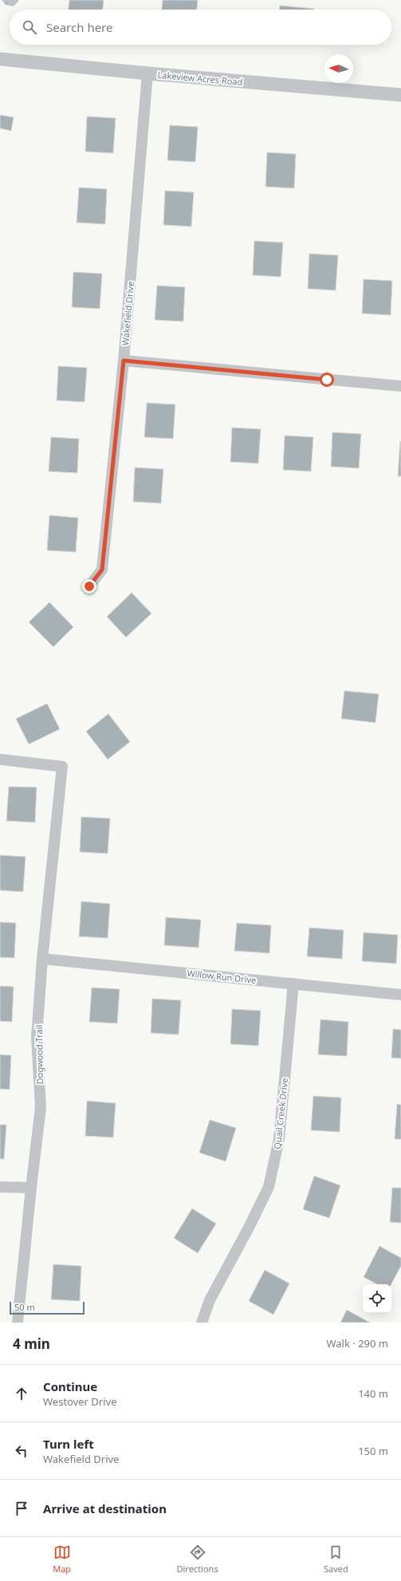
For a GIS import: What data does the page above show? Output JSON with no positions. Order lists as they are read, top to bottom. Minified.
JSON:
{"streets":{"street":["Lakeview Acres Road","Wakefield Drive","Willow Run Drive","Dogwood Trail","Quail Creek Drive"]},"crossings":[["Lakeview Acres Road","Wakefield Drive"],["Willow Run Drive","Dogwood Trail"],["Willow Run Drive","Quail Creek Drive"]],"scale_bar":"50 m","north":"left","page":{"search":"Search here","scale":"50 m","heading":["4 min","Walk · 290 m"],"list":[["Continue","Westover Drive","140 m"],["Turn left","Wakefield Drive","150 m"],"Arrive at destination"],"nav":["Map","Directions","Saved"]}}
